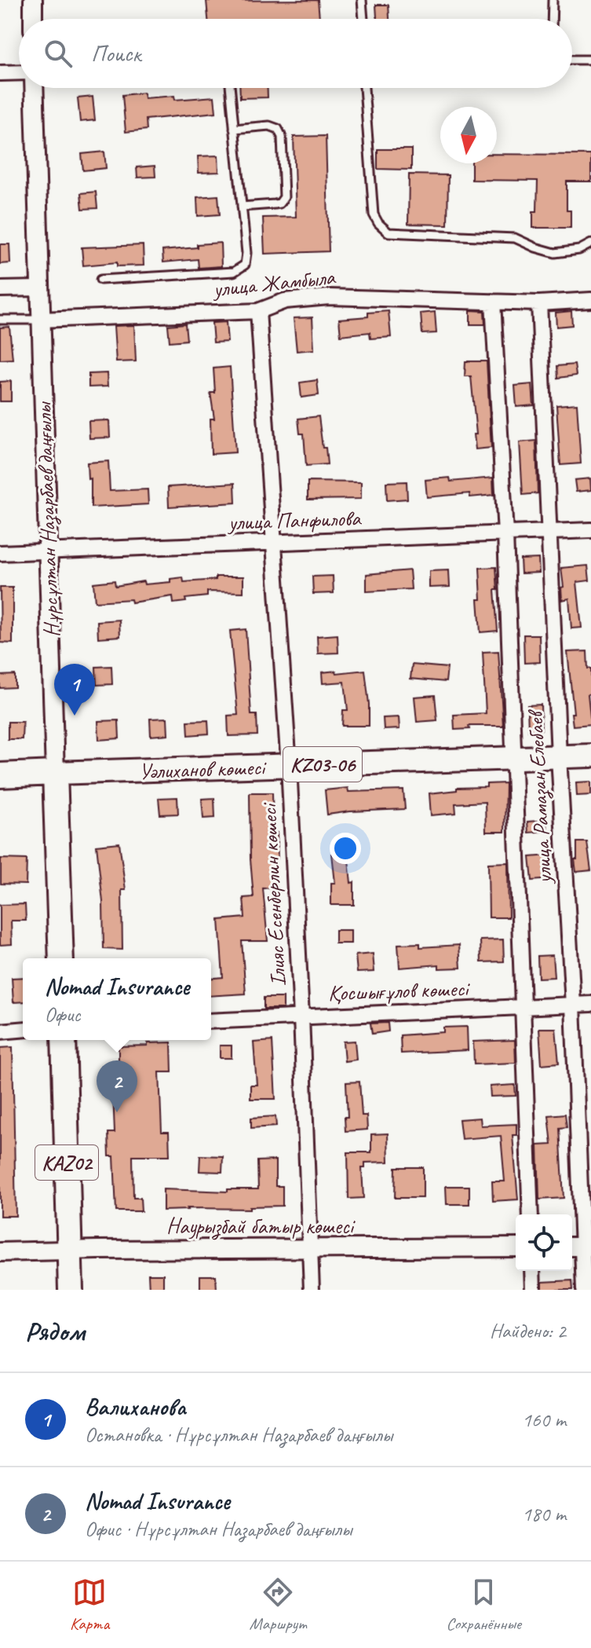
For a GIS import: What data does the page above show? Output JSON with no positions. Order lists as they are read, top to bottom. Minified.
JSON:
{"streets":{"highway":["Нұрсұлтан Назарбаев даңғылы","Уәлиханов көшесі","KАZ02"],"main road":["KZ03-06"],"street":["улица Жамбыла","улица Панфилова","улица Рамазан Елебаев","Ілияс Есенберлин көшесі","Қосшығұлов көшесі","Наурызбай батыр көшесі"]},"crossings":[["улица Жамбыла","Нұрсұлтан Назарбаев даңғылы"],["улица Жамбыла","улица Рамазан Елебаев"],["улица Жамбыла","Ілияс Есенберлин көшесі"],["Нұрсұлтан Назарбаев даңғылы","улица Панфилова"],["Нұрсұлтан Назарбаев даңғылы","Уәлиханов көшесі"],["улица Панфилова","улица Рамазан Елебаев"],["улица Панфилова","Ілияс Есенберлин көшесі"],["Уәлиханов көшесі","улица Рамазан Елебаев"],["Уәлиханов көшесі","Ілияс Есенберлин көшесі"],["улица Рамазан Елебаев","Қосшығұлов көшесі"],["Ілияс Есенберлин көшесі","Қосшығұлов көшесі"],["Ілияс Есенберлин көшесі","Наурызбай батыр көшесі"],["KАZ02","Наурызбай батыр көшесі"]],"north":"bottom","page":{"search":"Поиск","pins":["1","2"],"popup":["Nomad Insurance","Офис"],"heading":["Рядом","Найдено: 2"],"list":[{"mark":"1","name":"Валиханова","note":"Остановка · Нұрсұлтан Назарбаев даңғылы","value":"160 m"},{"mark":"2","name":"Nomad Insurance","note":"Офис · Нұрсұлтан Назарбаев даңғылы","value":"180 m"}],"nav":["Карта","Маршрут","Сохранённые"]}}
